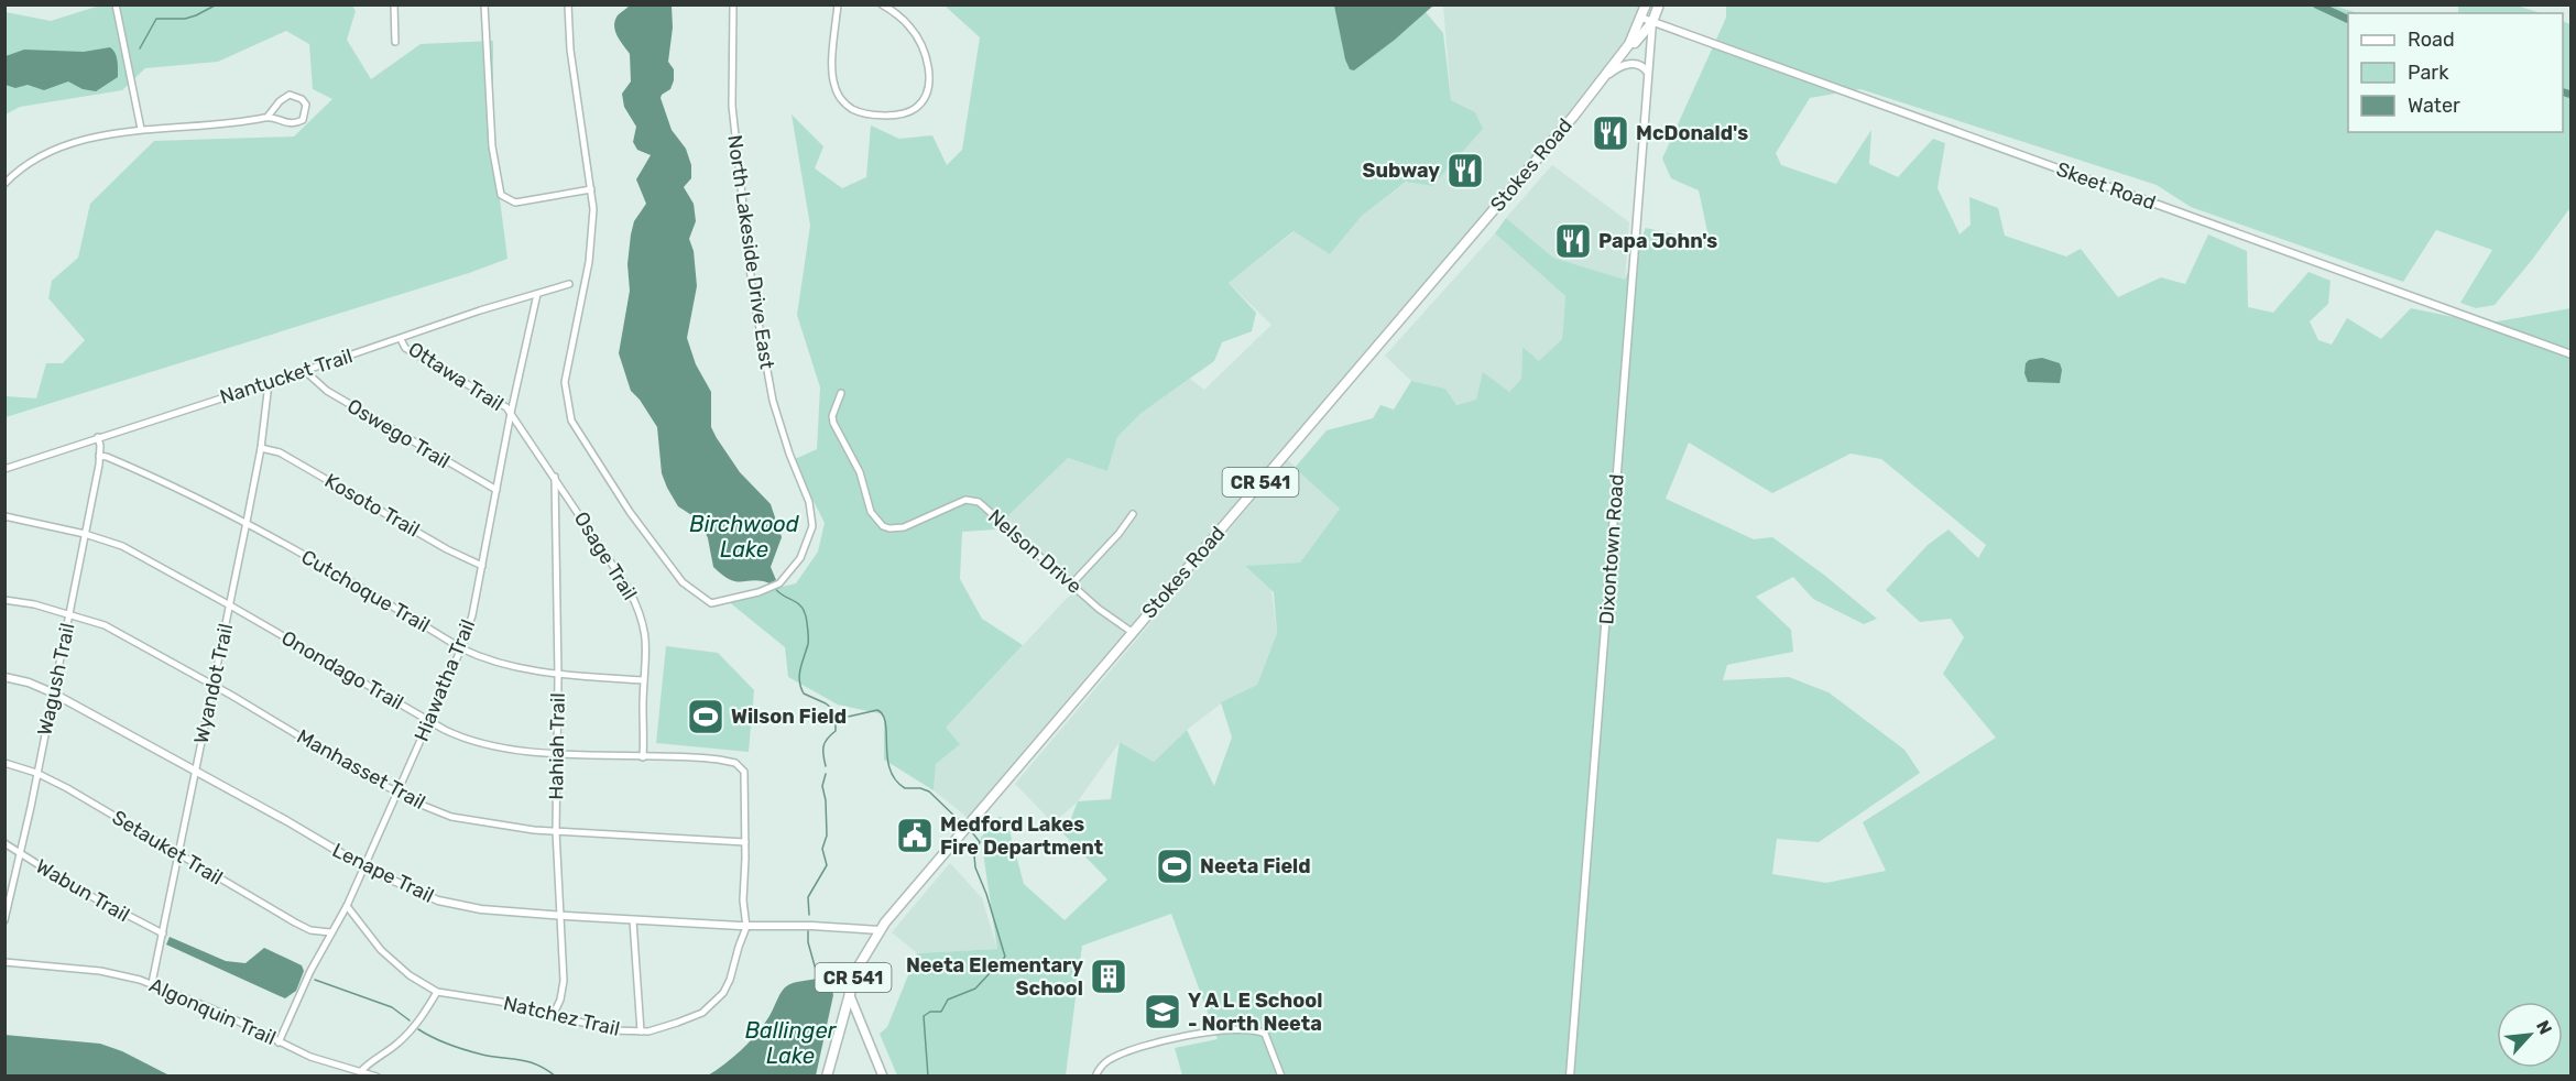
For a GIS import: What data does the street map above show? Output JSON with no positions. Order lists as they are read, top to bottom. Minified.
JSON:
{"streets":{"main road":["Stokes Road","CR 541"],"street":["Skeet Road","North Lakeside Drive East","Nantucket Trail","Ottawa Trail","Oswego Trail","Kosoto Trail","Dixontown Road","Nelson Drive","Osage Trail","Cutchoque Trail","Onondago Trail","Wagush Trail","Hiawatha Trail","Wyandot Trail","Hahiah Trail","Manhasset Trail","Setauket Trail","Lenape Trail","Wabun Trail","Algonquin Trail","Natchez Trail"]},"crossings":[["Stokes Road","Skeet Road"],["Stokes Road","Dixontown Road"],["Stokes Road","Nelson Drive"],["Stokes Road","Lenape Trail"],["Skeet Road","Dixontown Road"],["Nantucket Trail","Ottawa Trail"],["Nantucket Trail","Oswego Trail"],["Nantucket Trail","Wagush Trail"],["Nantucket Trail","Hiawatha Trail"],["Nantucket Trail","Wyandot Trail"],["Ottawa Trail","Osage Trail"],["Ottawa Trail","Hiawatha Trail"],["Oswego Trail","Hiawatha Trail"],["Kosoto Trail","Hiawatha Trail"],["Kosoto Trail","Wyandot Trail"],["Osage Trail","Cutchoque Trail"],["Osage Trail","Onondago Trail"],["Osage Trail","Hiawatha Trail"],["Osage Trail","Hahiah Trail"],["Cutchoque Trail","Wagush Trail"],["Cutchoque Trail","Hiawatha Trail"],["Cutchoque Trail","Wyandot Trail"],["Cutchoque Trail","Hahiah Trail"],["Onondago Trail","Wagush Trail"],["Onondago Trail","Hiawatha Trail"],["Onondago Trail","Wyandot Trail"],["Onondago Trail","Hahiah Trail"],["Onondago Trail","Natchez Trail"],["Wagush Trail","Manhasset Trail"],["Wagush Trail","Setauket Trail"],["Wagush Trail","Lenape Trail"],["Wagush Trail","Wabun Trail"],["Hiawatha Trail","Manhasset Trail"],["Hiawatha Trail","Setauket Trail"],["Hiawatha Trail","Lenape Trail"],["Hiawatha Trail","Algonquin Trail"],["Hiawatha Trail","Natchez Trail"],["Wyandot Trail","Manhasset Trail"],["Wyandot Trail","Setauket Trail"],["Wyandot Trail","Lenape Trail"],["Wyandot Trail","Wabun Trail"],["Wyandot Trail","Algonquin Trail"],["Hahiah Trail","Manhasset Trail"],["Hahiah Trail","Lenape Trail"],["Hahiah Trail","Natchez Trail"],["Manhasset Trail","Natchez Trail"],["Lenape Trail","Natchez Trail"]],"water":["Birchwood Lake","Ballinger Lake"],"places":{"restaurant":["McDonald's","Subway","Papa John's"],"sports":["Wilson Field","Neeta Field"],"public building":["Medford Lakes Fire Department"],"building":["Neeta Elementary School"],"school or university":["Y A L E School - North Neeta"]},"legend":["Road","Park","Water"],"north":"top right"}
